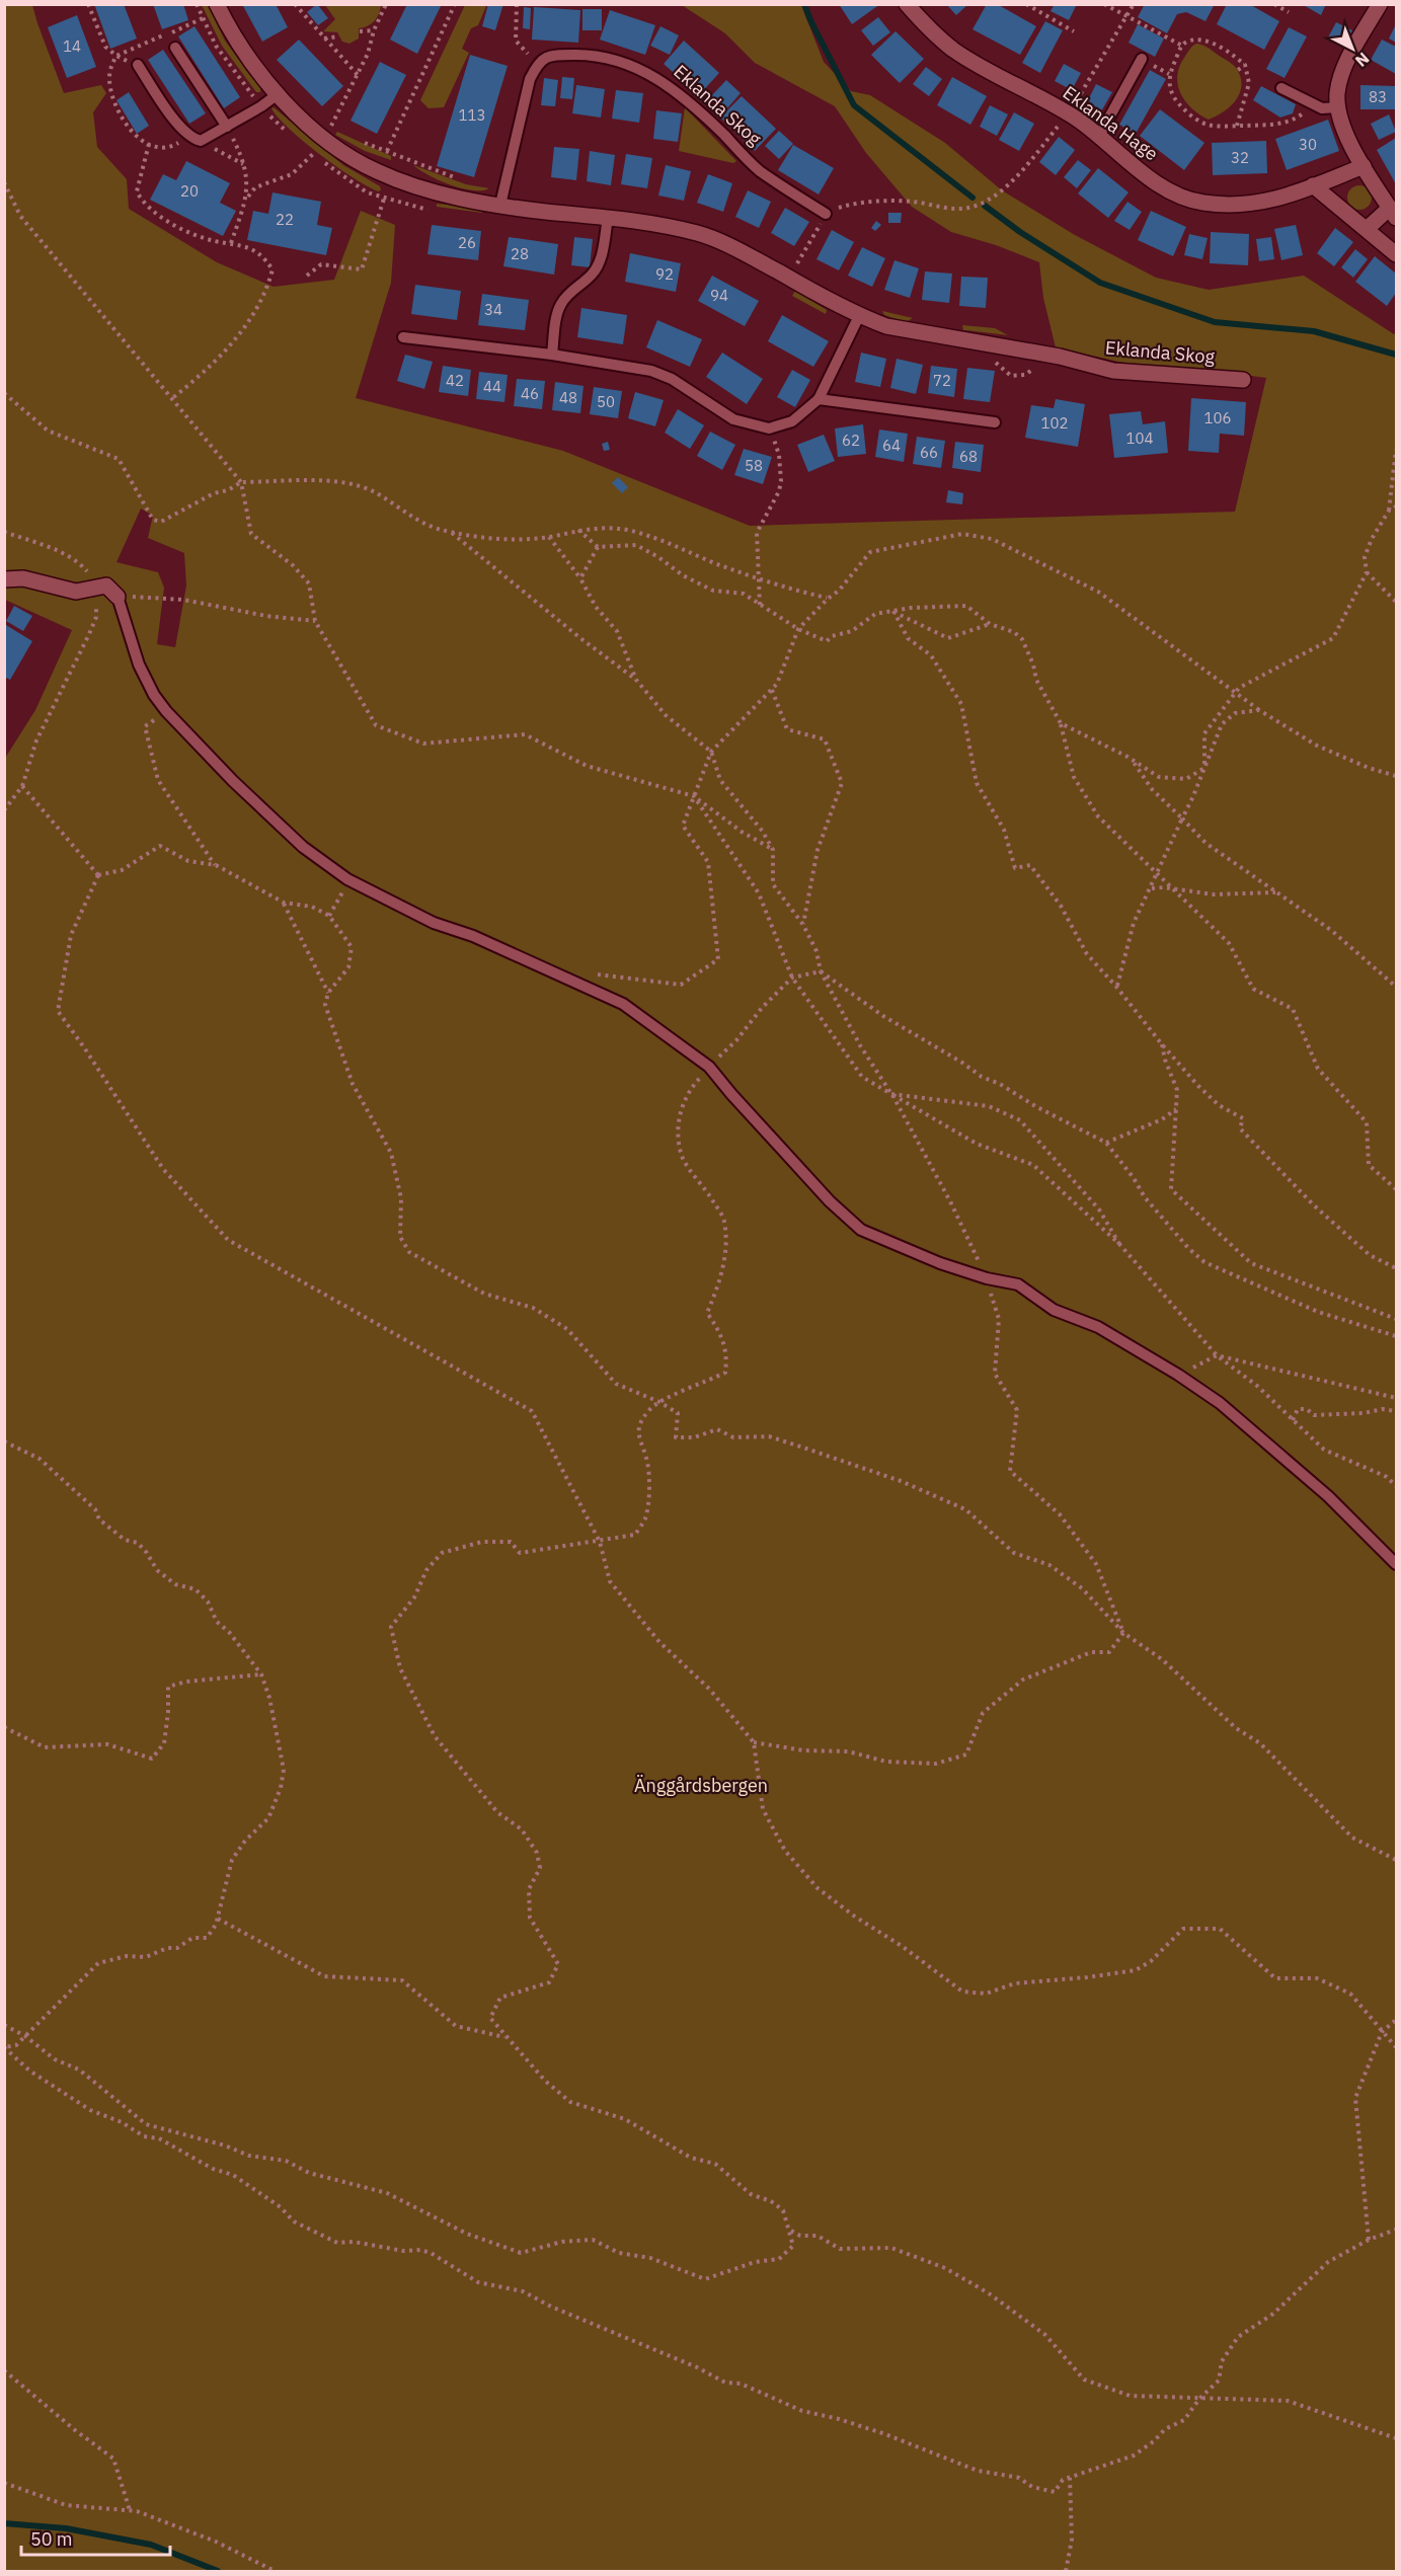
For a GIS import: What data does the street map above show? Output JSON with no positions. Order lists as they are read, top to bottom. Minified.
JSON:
{"streets":{"street":["Eklanda Skog","Eklanda Hage"]},"parks":["Änggårdsbergen"],"house_numbers":["14","83","113","30","32","20","22","26","28","92","94","34","42","72","44","46","48","50","106","102","104","62","64","66","68","58"],"scale_bar":"50 m","north":"bottom right"}
